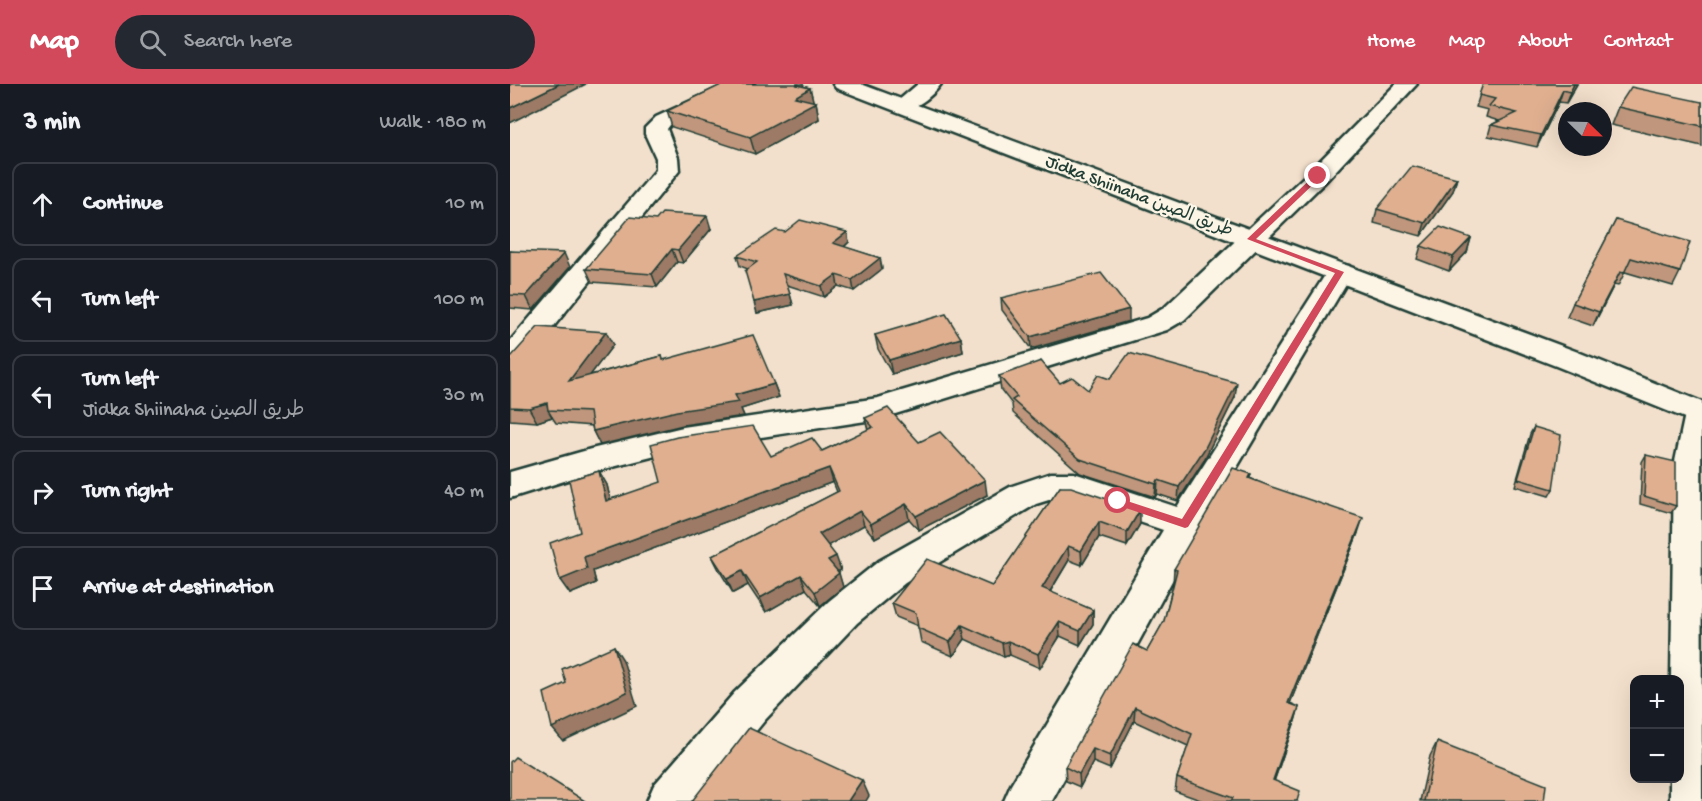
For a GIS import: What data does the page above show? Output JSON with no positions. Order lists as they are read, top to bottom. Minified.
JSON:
{"streets":{"street":["Jidka Shiinaha طريق الصين"]},"north":"bottom right","page":{"header":"Map","search":"Search here","nav":["Home","Map","About","Contact"],"heading":["3 min","Walk · 180 m"],"list":[["Continue","10 m"],["Turn left","100 m"],["Turn left","Jidka Shiinaha طريق الصين","30 m"],["Turn right","40 m"],"Arrive at destination"],"map_buttons":["+","−"]}}
